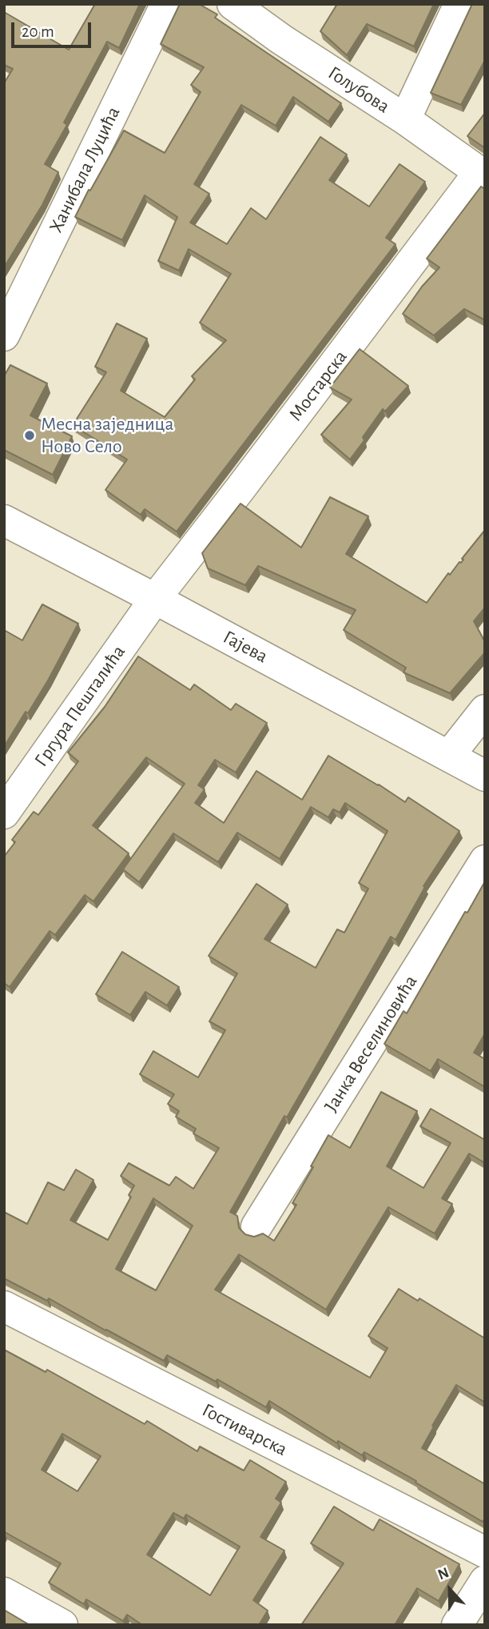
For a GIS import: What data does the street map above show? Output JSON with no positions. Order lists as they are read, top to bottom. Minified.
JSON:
{"streets":{"street":["Голубова","Ханибала Луцића","Мостарска","Гајева","Гргура Пешталића","Јанка Веселиновића","Гостиварска"]},"crossings":[["Голубова","Мостарска"],["Мостарска","Гајева"],["Мостарска","Гргура Пешталића"],["Гајева","Гргура Пешталића"]],"places":["Месна заједница Ново Село"],"scale_bar":"20 m","north":"top"}
